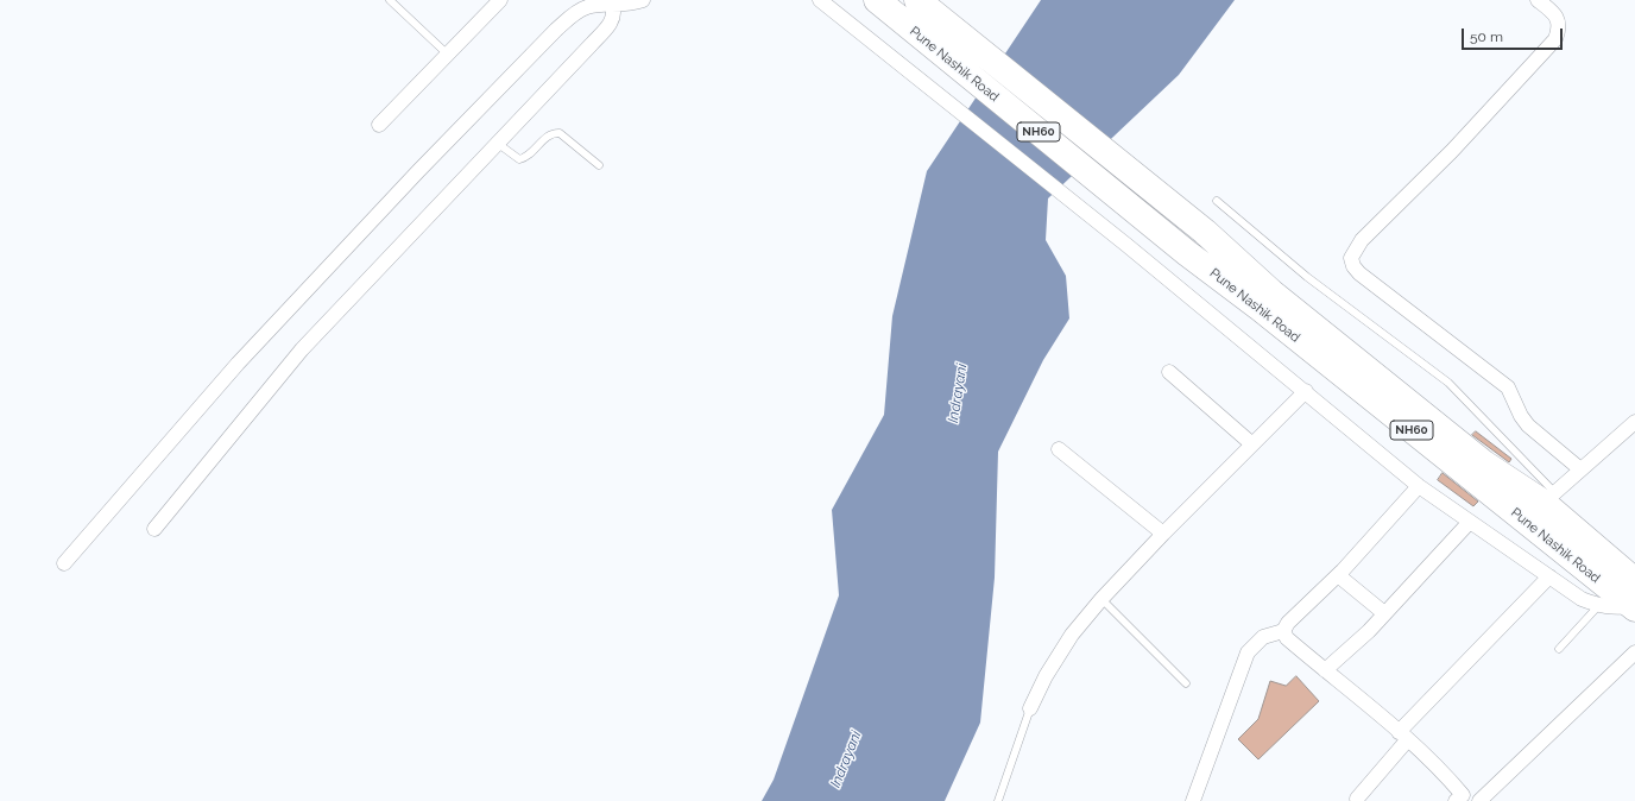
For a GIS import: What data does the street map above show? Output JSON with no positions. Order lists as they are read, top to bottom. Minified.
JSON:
{"streets":{"highway":["Pune Nashik Road","NH60"]},"water":["Indrayani"],"scale_bar":"50 m"}
